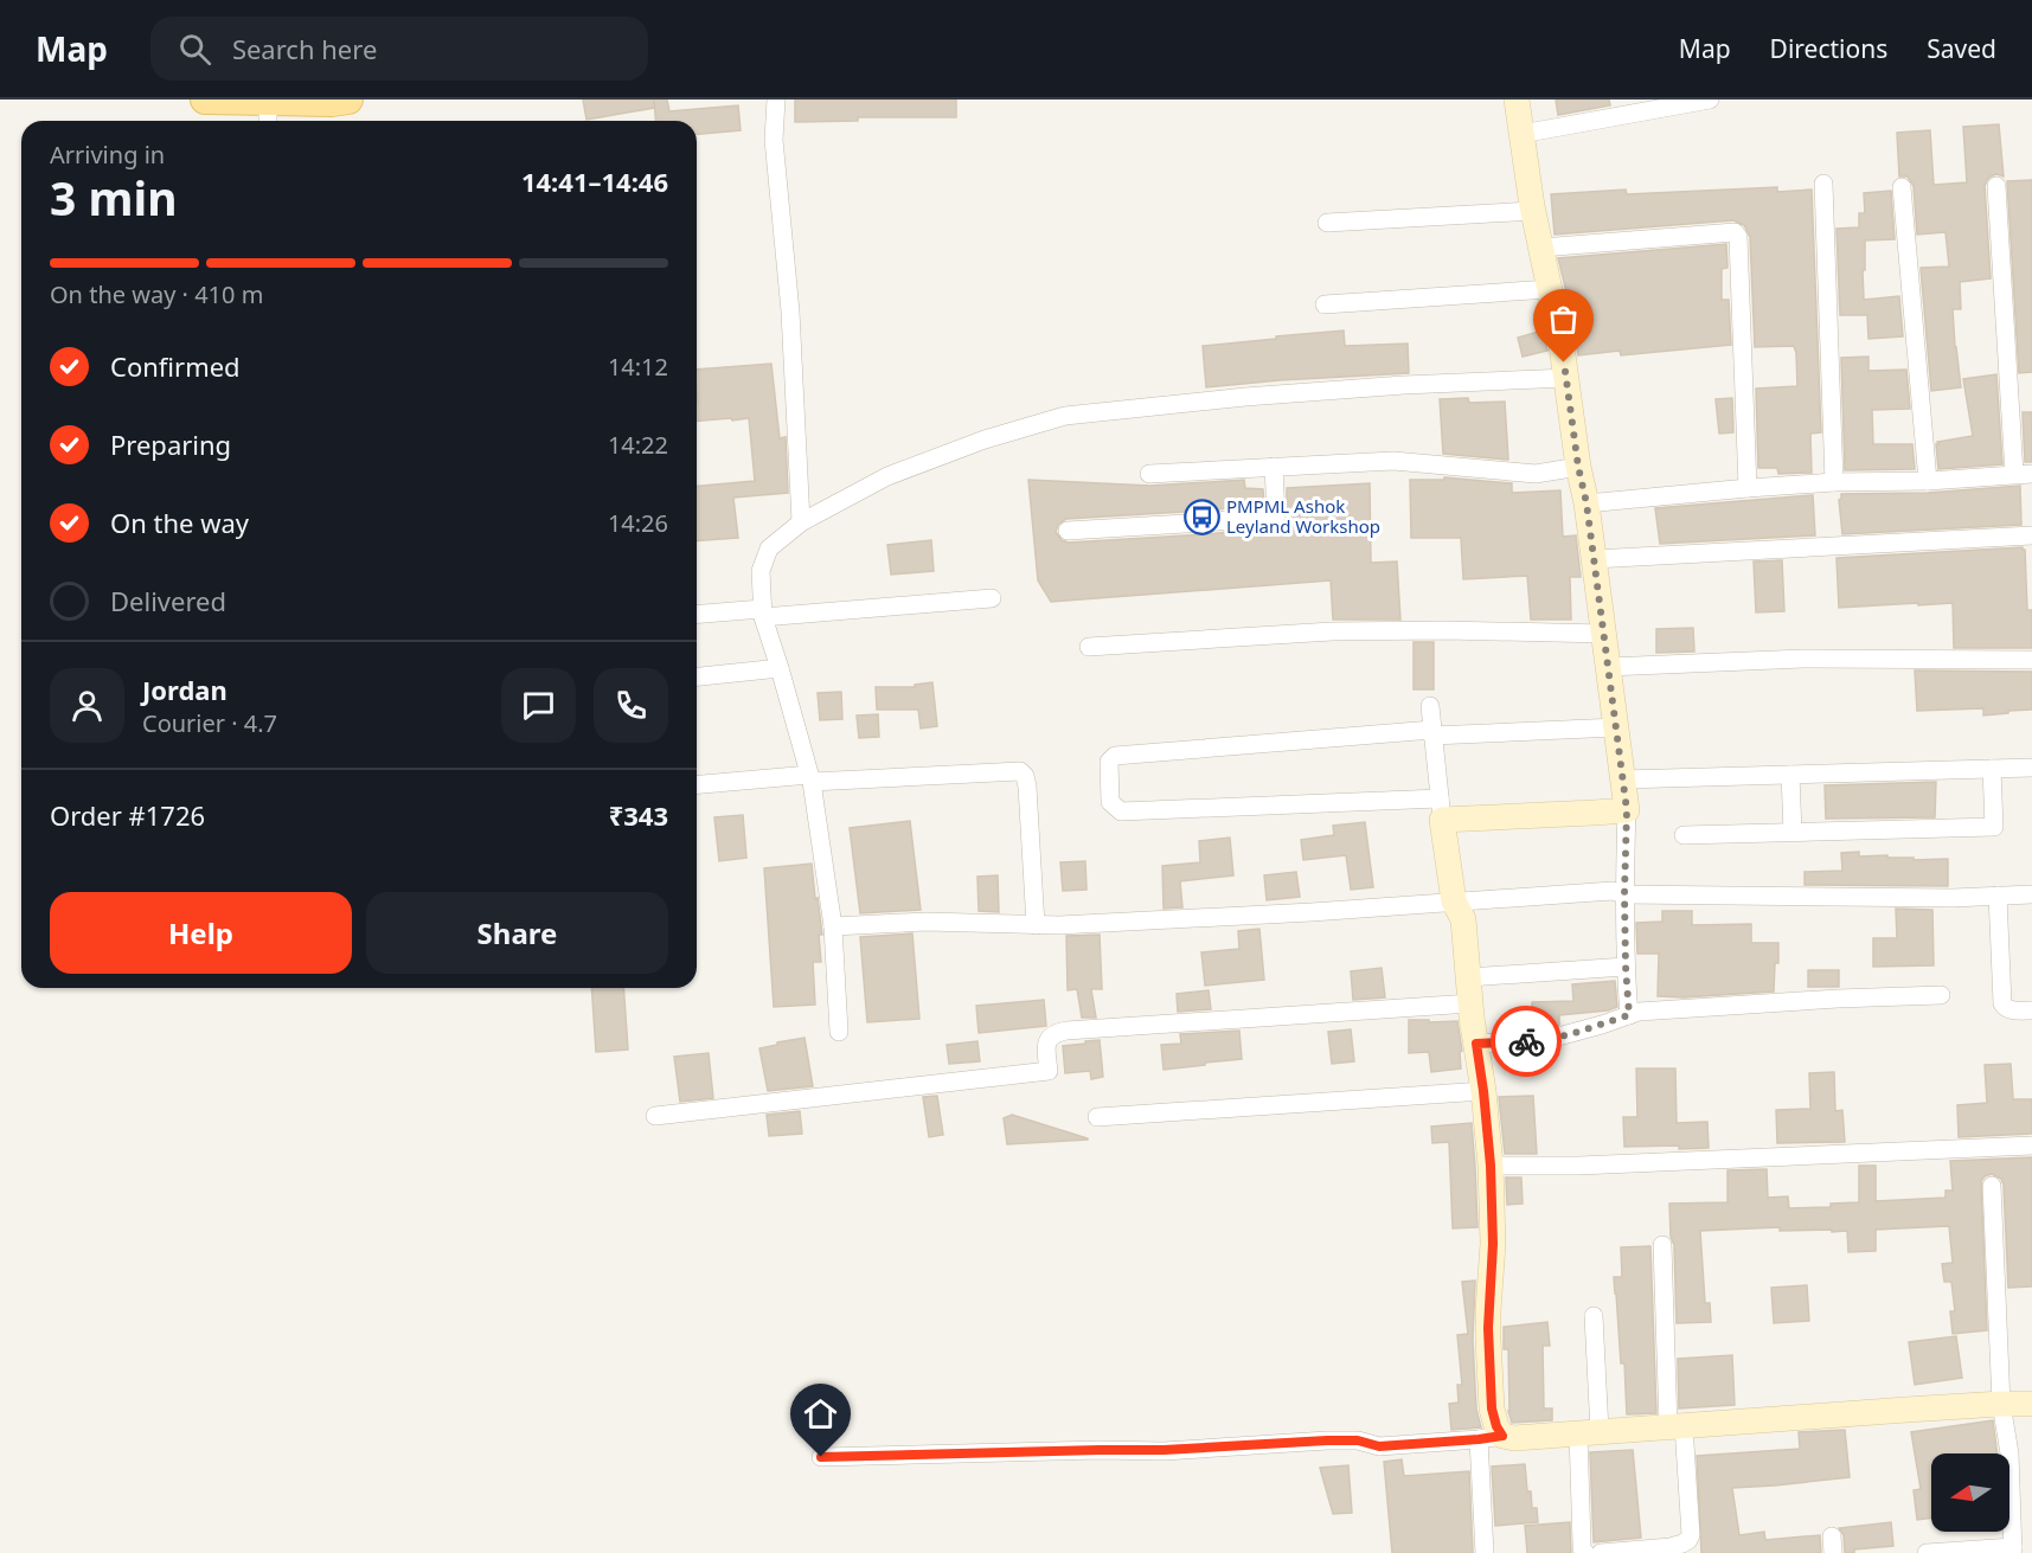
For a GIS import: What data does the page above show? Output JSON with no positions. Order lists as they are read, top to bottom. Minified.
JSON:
{"places":{"bus stop":["PMPML Ashok Leyland Workshop"]},"north":"left","page":{"header":"Map","search":"Search here","nav":["Map","Directions","Saved"],"heading":["3 min","Arriving in","14:41–14:46"],"panel":["Jordan","Courier · 4.7","Order #1726","₹343"],"bar":"On the way · 410 m","list":[["Confirmed","14:12"],["Preparing","14:22"],["On the way","14:26"],"Delivered"],"buttons":["Help","Share"]}}
